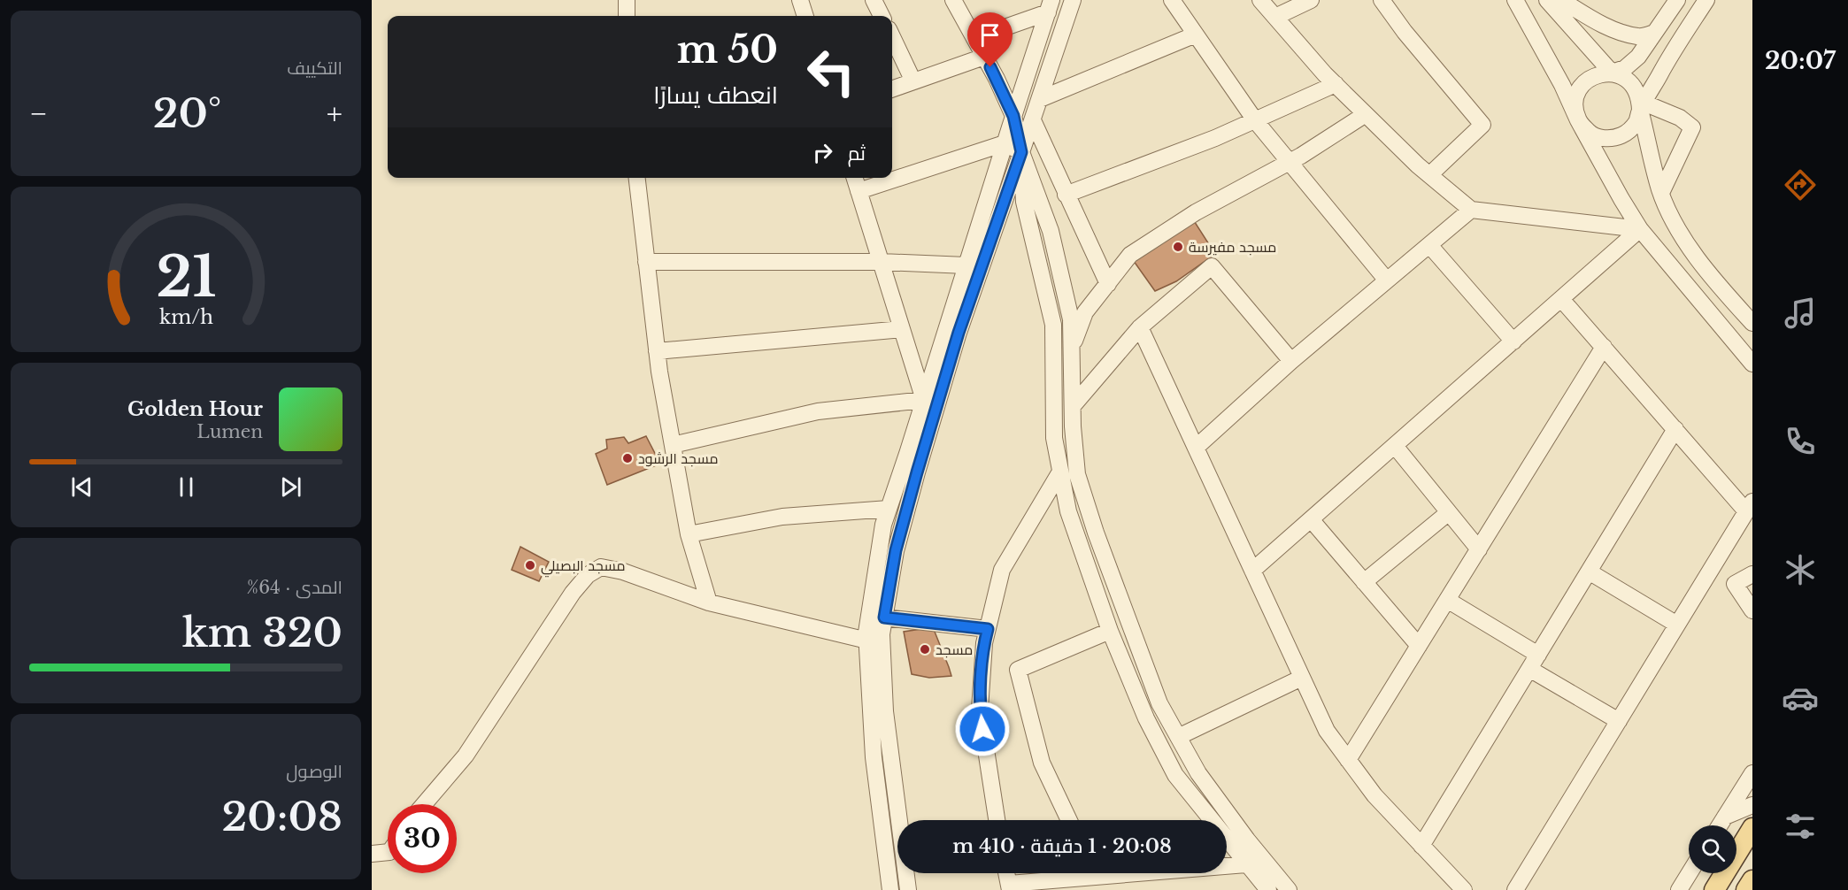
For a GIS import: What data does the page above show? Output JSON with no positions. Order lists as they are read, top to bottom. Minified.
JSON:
{"places":["مسجد مفيرسة","مسجد الرشود","مسجد البصيلي","مسجد"],"page":{"tabs":"20:07","tile":["التكييف",["المدى · 64%","320 km"],["الوصول","20:08"]],"turn":["50 m","انعطف يسارًا"],"heat":["−","20°","+"],"then":"ثم","song":["Golden Hour","Lumen"],"limit":"30","trip":"20:08 · 1 دقيقة · 410 m","gauge":["21","km/h"]}}
